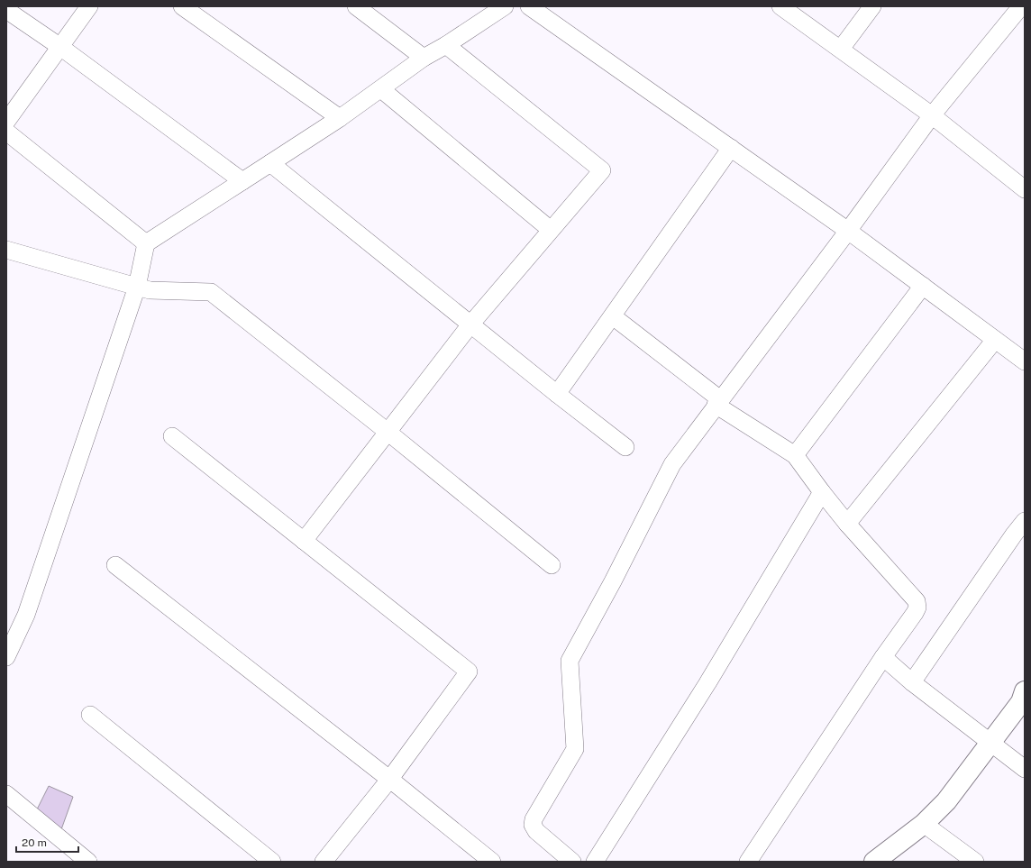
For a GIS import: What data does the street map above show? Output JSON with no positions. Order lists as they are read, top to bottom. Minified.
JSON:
{"scale_bar":"20 m"}
